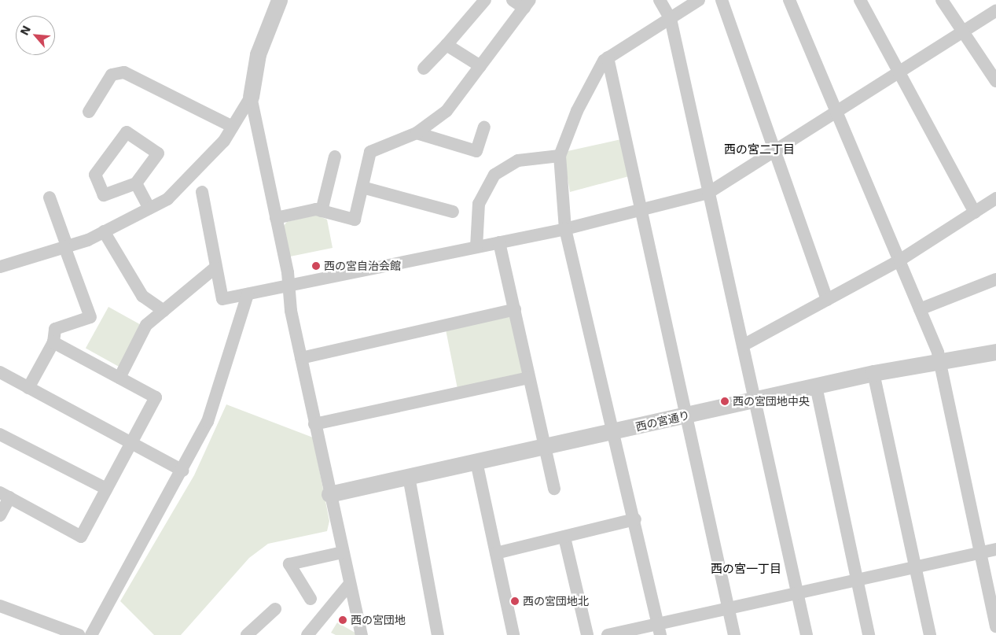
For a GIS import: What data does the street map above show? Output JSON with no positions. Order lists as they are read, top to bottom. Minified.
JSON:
{"streets":{"street":["西の宮通り"]},"districts":["西の宮二丁目","西の宮一丁目"],"places":["西の宮自治会館","西の宮団地中央","西の宮団地北","西の宮団地"],"north":"top left"}
